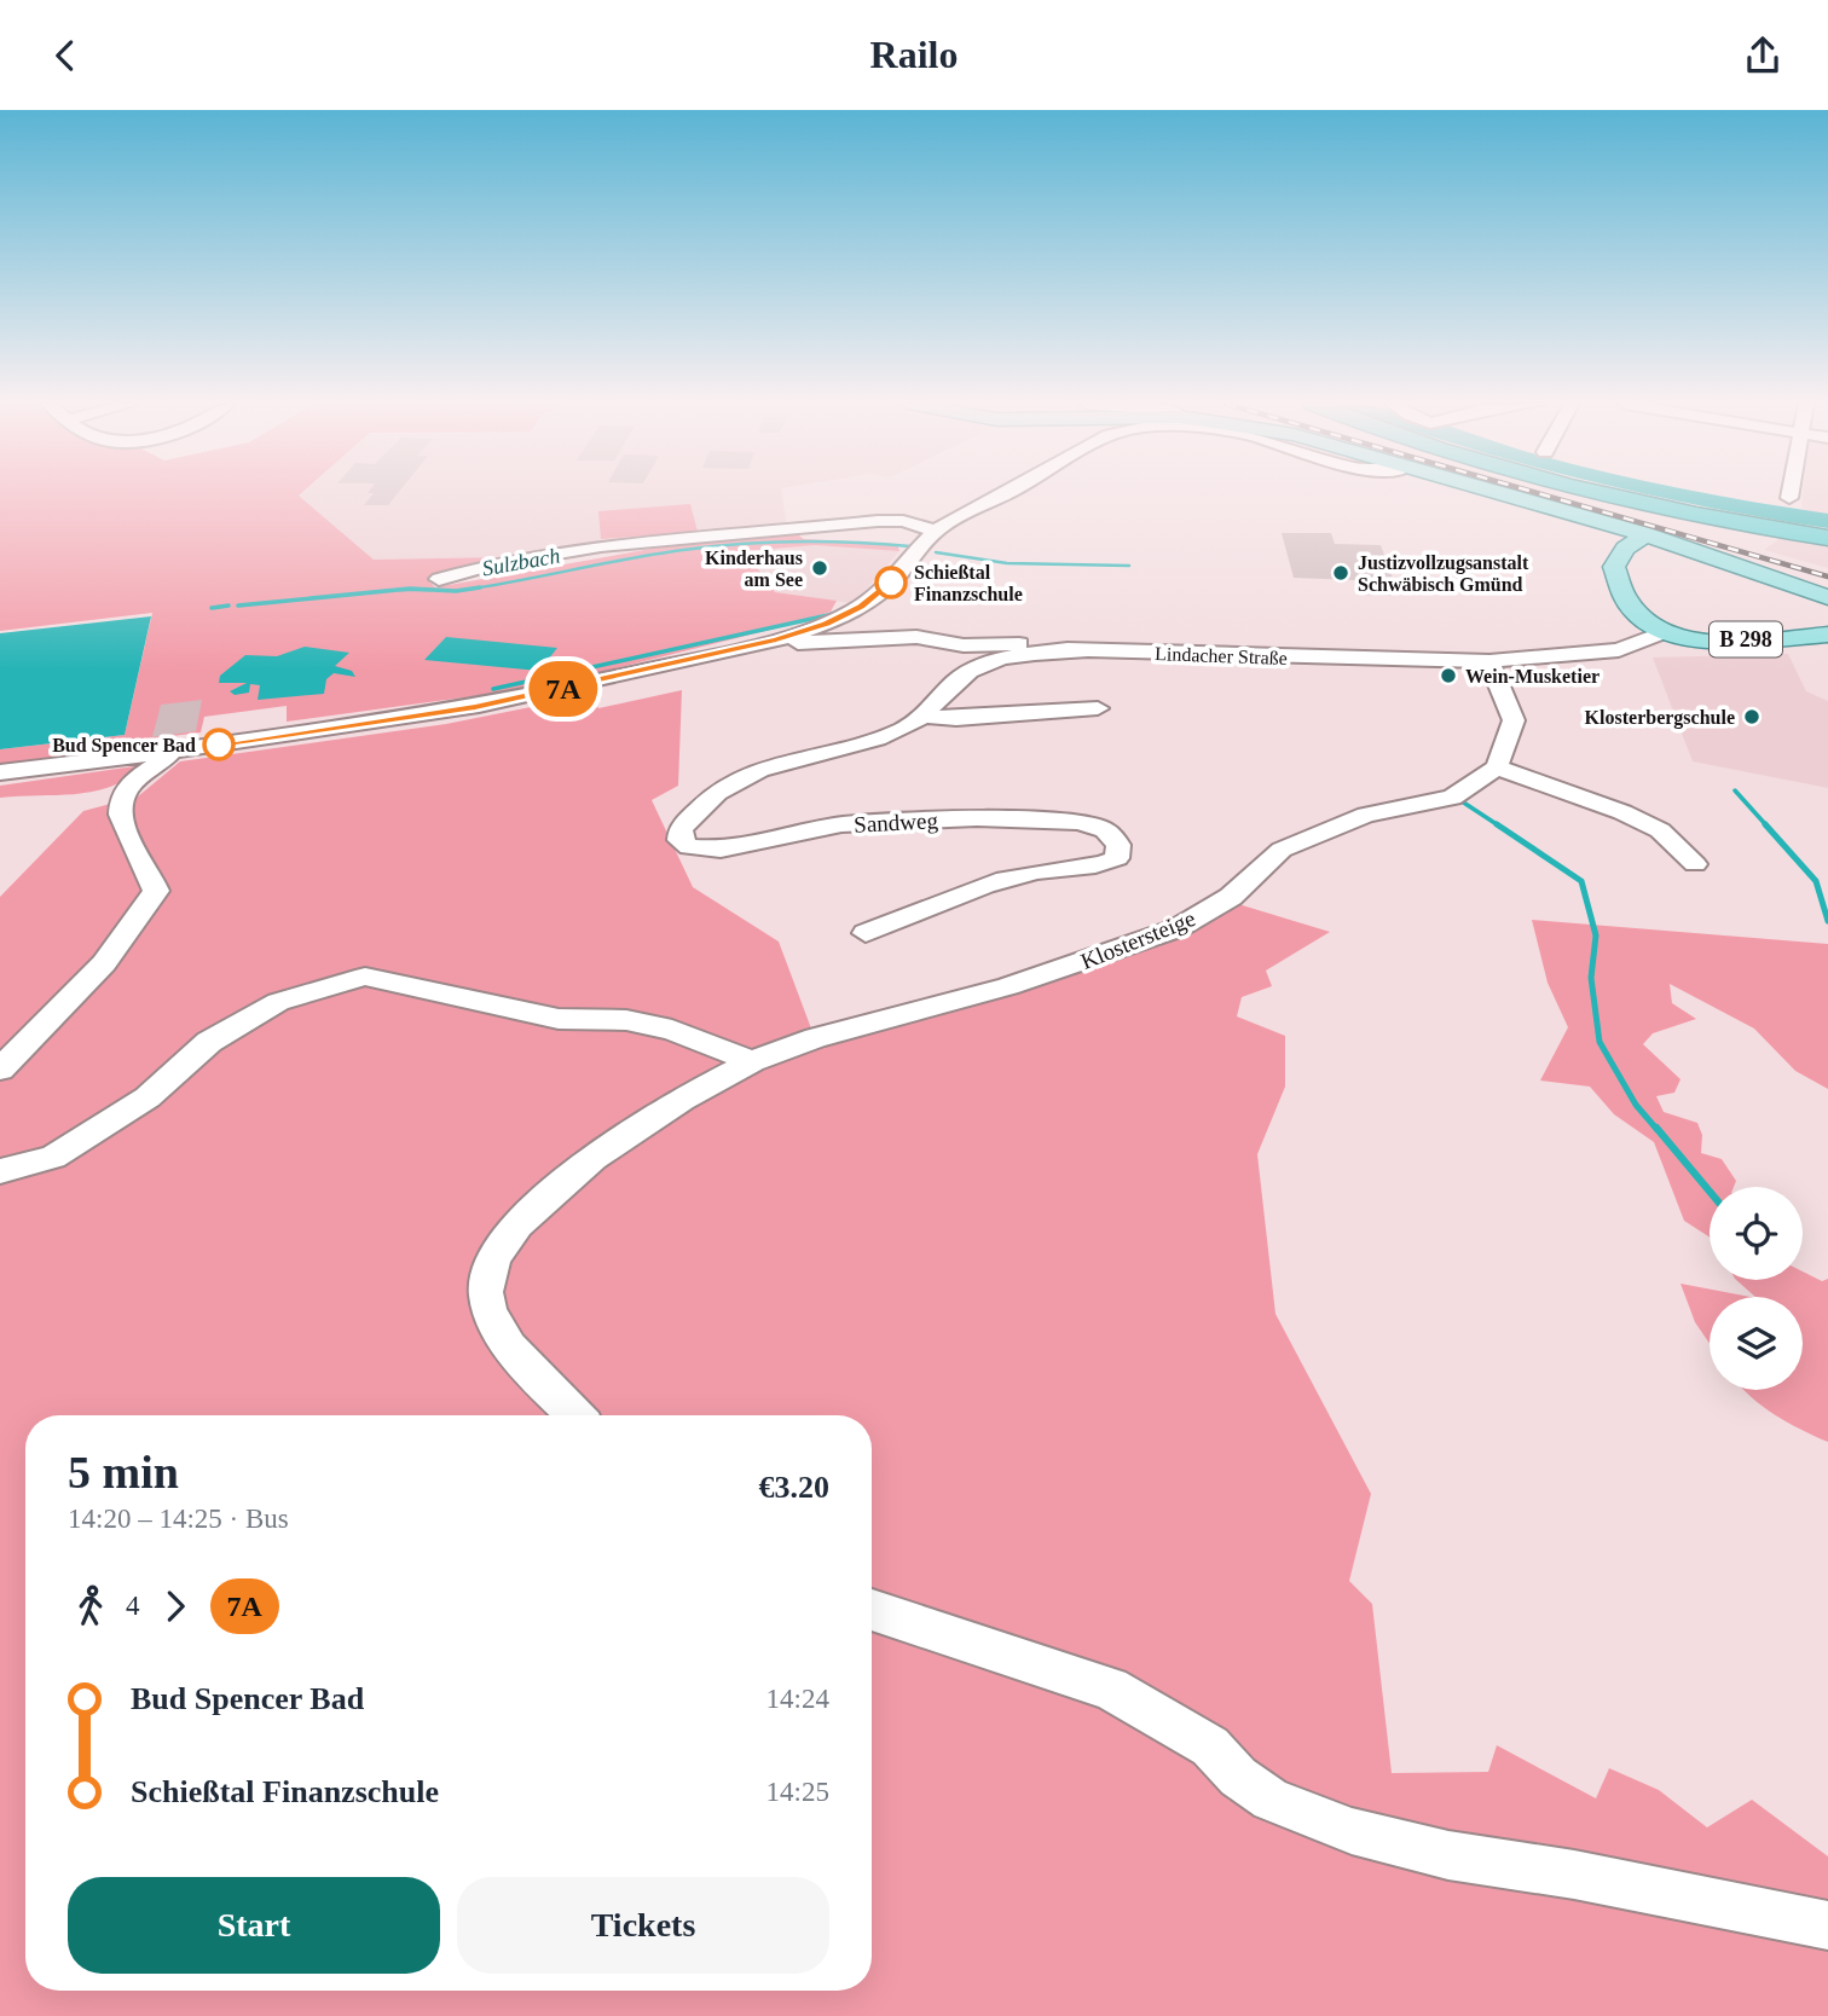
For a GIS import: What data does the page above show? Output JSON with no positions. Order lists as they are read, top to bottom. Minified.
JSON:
{"streets":{"main road":["B 298"],"street":["Lindacher Straße","Sandweg","Klostersteige"]},"crossings":[["B 298","Lindacher Straße"],["Lindacher Straße","Sandweg"]],"water":["Sulzbach"],"places":["Kinderhaus am See","Justizvollzugsanstalt Schwäbisch Gmünd","Schießtal Finanzschule","Wein-Musketier","Klosterbergschule","Bud Spencer Bad"],"lines":["bus line 7A"],"page":{"header":"Railo","on_map":"7A","heading":["5 min","14:20 – 14:25 · Bus","€3.20"],"legs":["4","7A"],"list":[{"name":"Bud Spencer Bad","value":"14:24"},{"name":"Schießtal Finanzschule","value":"14:25"}],"buttons":["Start","Tickets"]}}
